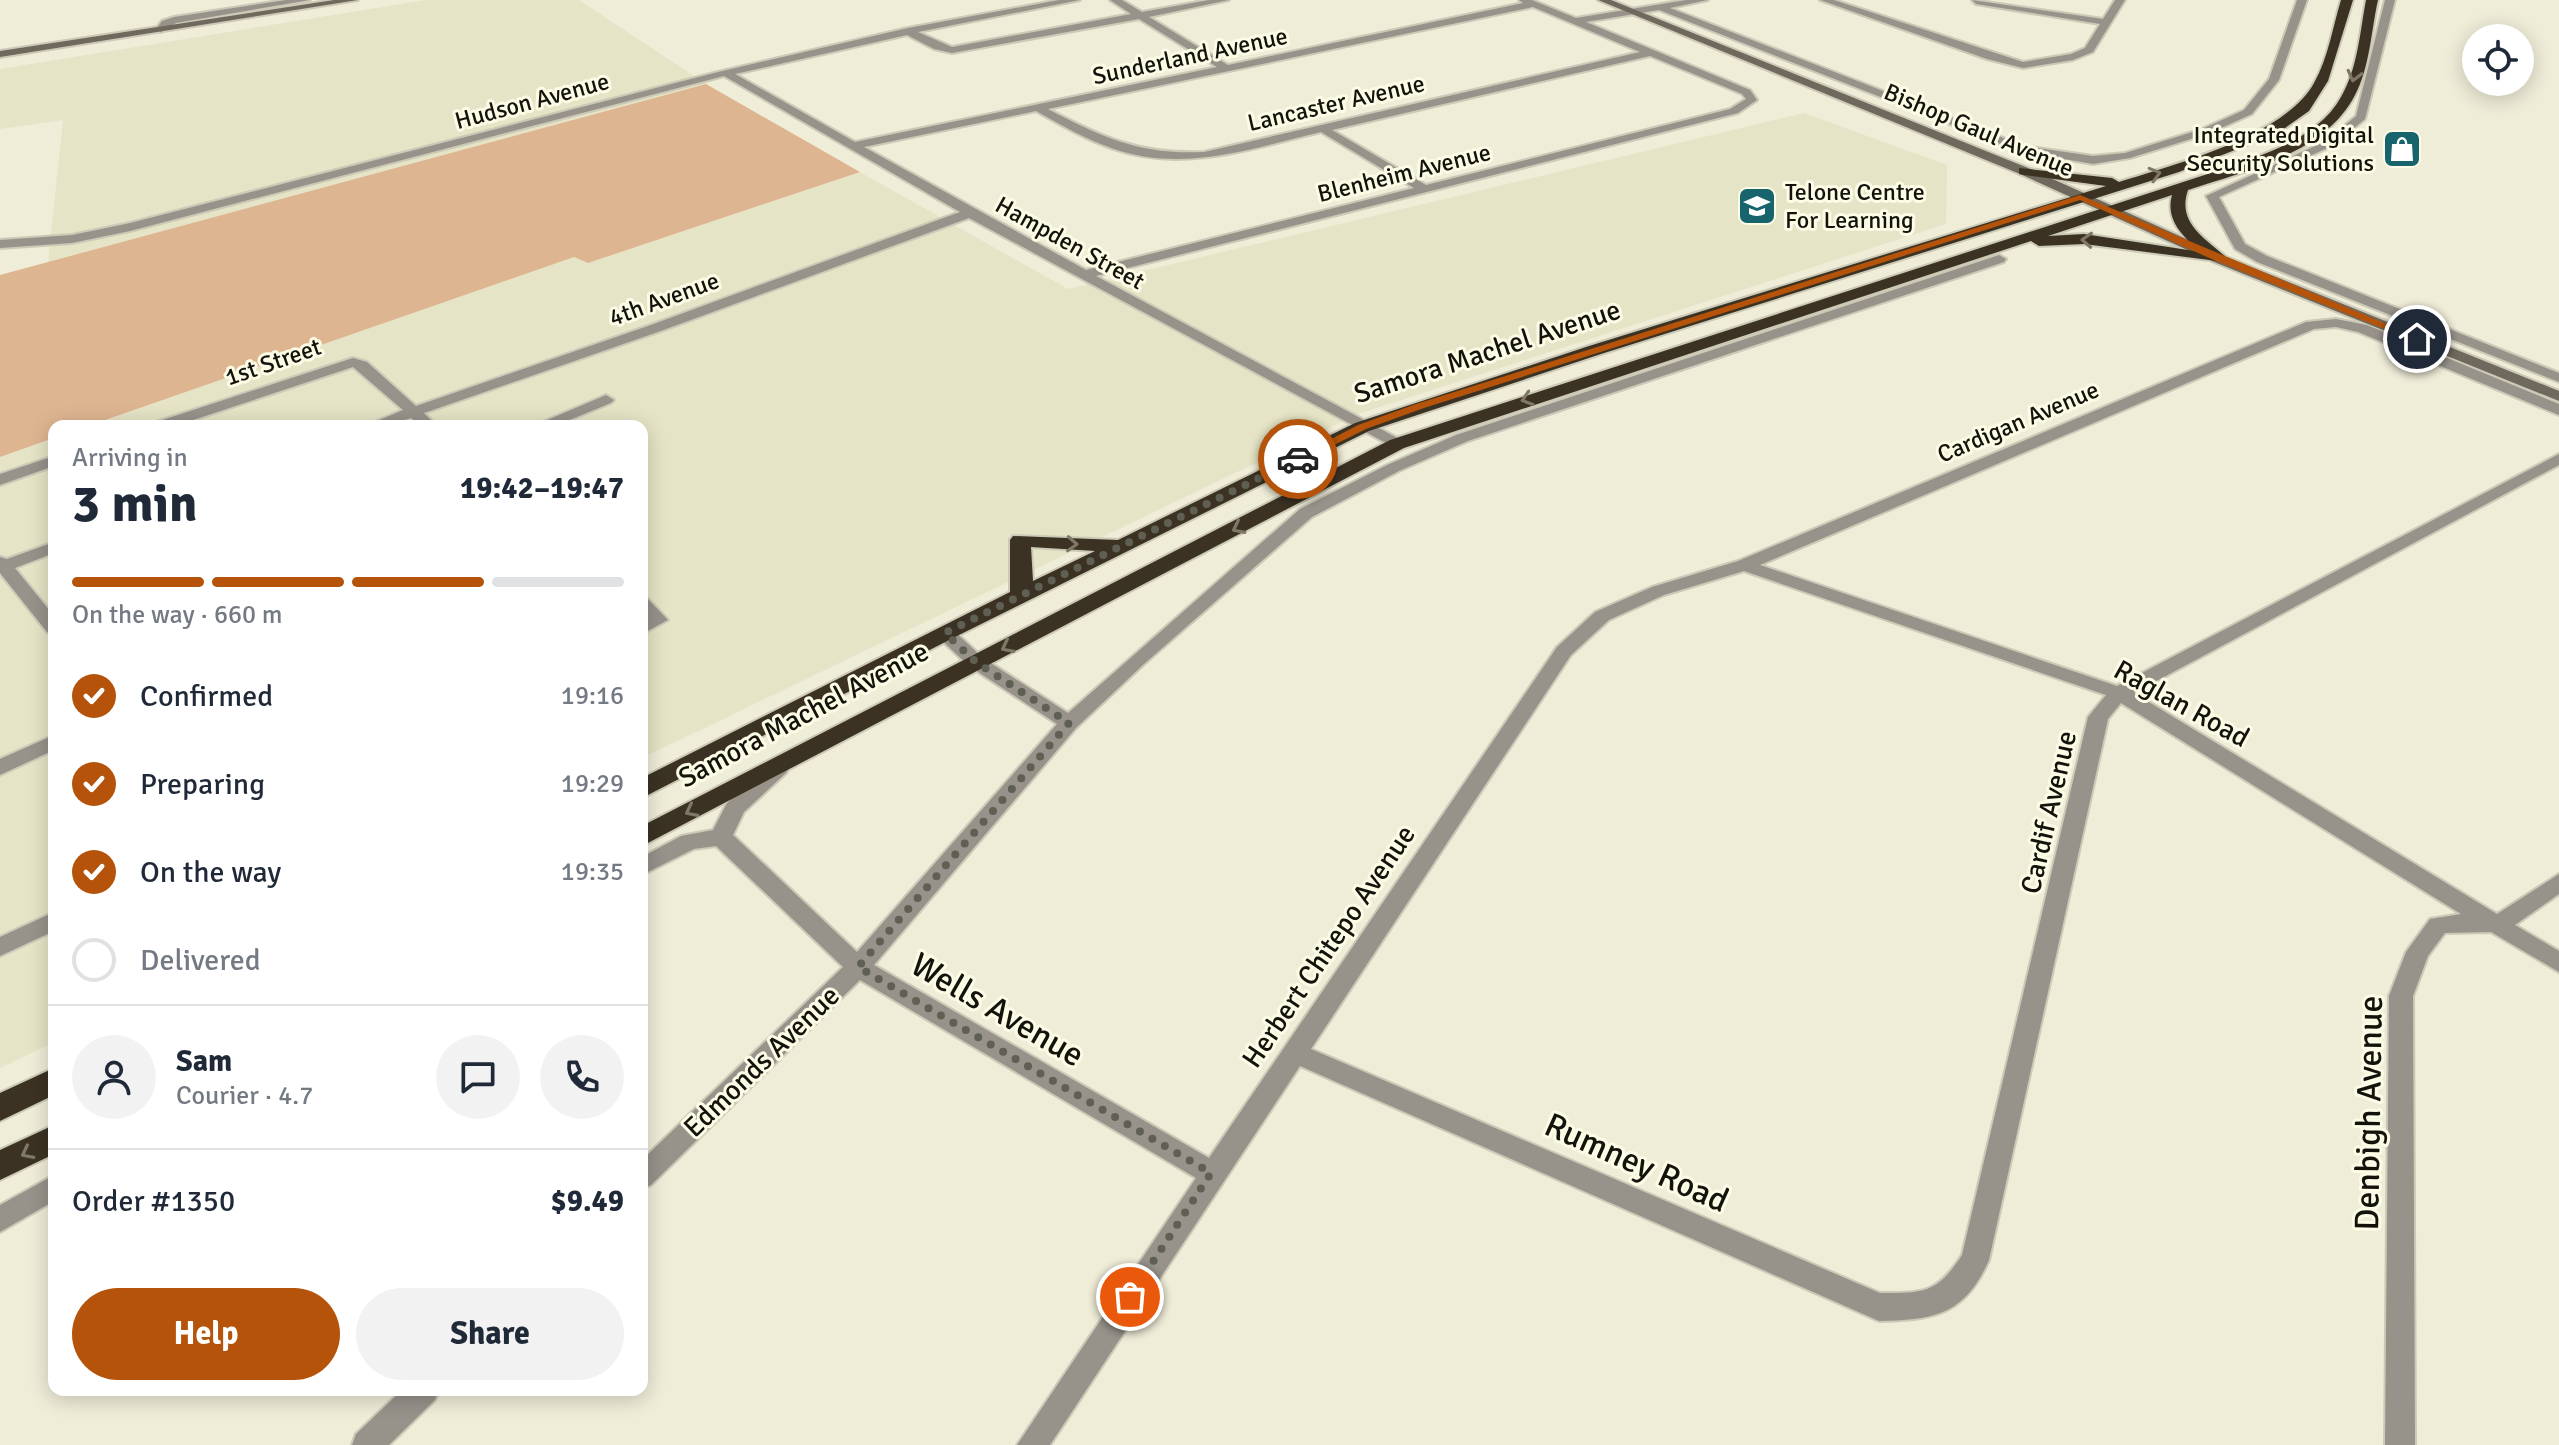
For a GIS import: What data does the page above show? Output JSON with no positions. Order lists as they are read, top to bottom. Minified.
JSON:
{"streets":{"highway":["Samora Machel Avenue"],"main road":["Bishop Gaul Avenue"],"street":["Sunderland Avenue","Hudson Avenue","Lancaster Avenue","Blenheim Avenue","Hampden Street","4th Avenue","1st Street","Cardigan Avenue","Raglan Road","Cardif Avenue","Herbert Chitepo Avenue","Wells Avenue","Edmonds Avenue","Denbigh Avenue","Rumney Road"]},"crossings":[["Sunderland Avenue","Lancaster Avenue"],["Sunderland Avenue","Hampden Street"],["Hudson Avenue","Hampden Street"],["Lancaster Avenue","Blenheim Avenue"],["Bishop Gaul Avenue","Samora Machel Avenue"],["Blenheim Avenue","Hampden Street"],["Hampden Street","4th Avenue"],["Hampden Street","Samora Machel Avenue"],["4th Avenue","1st Street"],["Samora Machel Avenue","Edmonds Avenue"],["Cardigan Avenue","Raglan Road"],["Cardigan Avenue","Herbert Chitepo Avenue"],["Raglan Road","Cardif Avenue"],["Raglan Road","Herbert Chitepo Avenue"],["Raglan Road","Denbigh Avenue"],["Cardif Avenue","Rumney Road"],["Herbert Chitepo Avenue","Wells Avenue"],["Herbert Chitepo Avenue","Rumney Road"],["Wells Avenue","Edmonds Avenue"]],"places":{"shop":["Integrated Digital Security Solutions"],"school or university":["Telone Centre For Learning"]},"page":{"heading":["3 min","Arriving in","19:42–19:47"],"panel":["Sam","Courier · 4.7","Order #1350","$9.49"],"bar":"On the way · 660 m","list":[["Confirmed","19:16"],["Preparing","19:29"],["On the way","19:35"],"Delivered"],"buttons":["Help","Share"]}}
